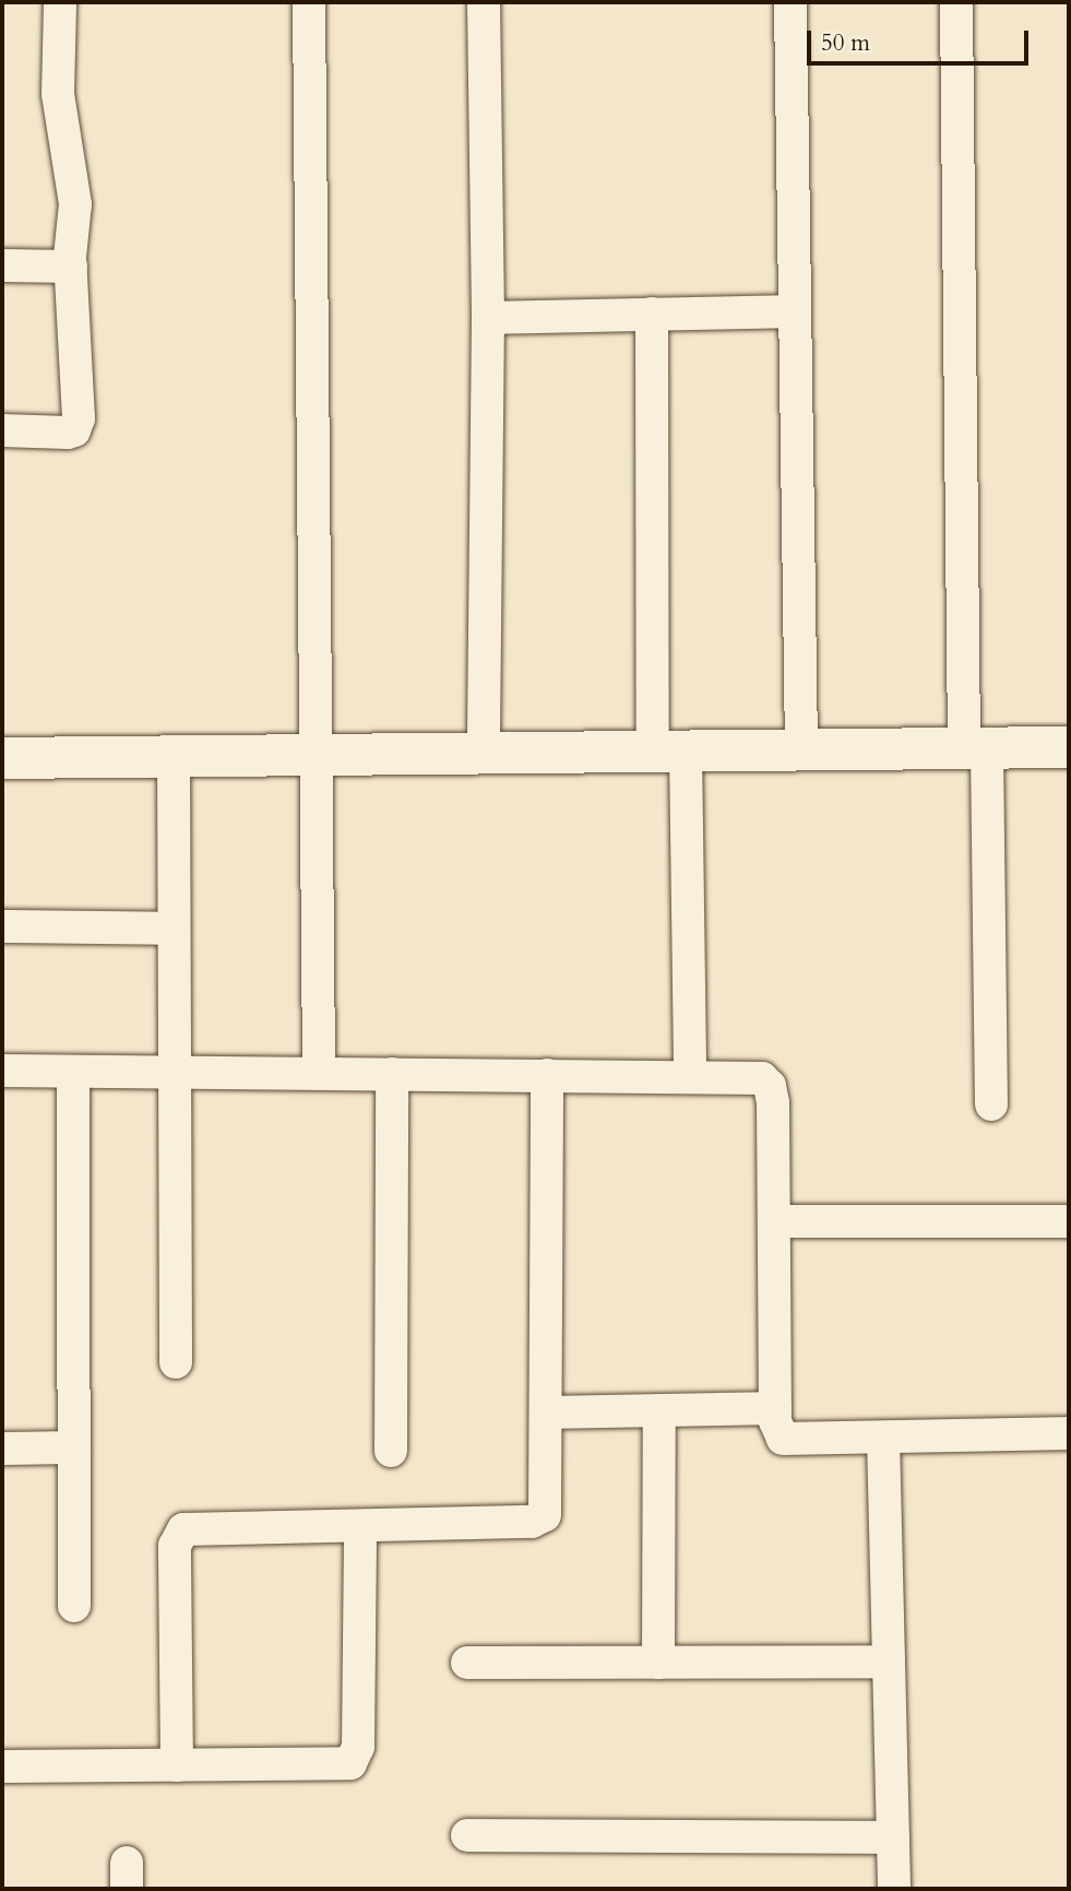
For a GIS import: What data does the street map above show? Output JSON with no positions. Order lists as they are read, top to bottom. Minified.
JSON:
{"scale_bar":"50 m"}
